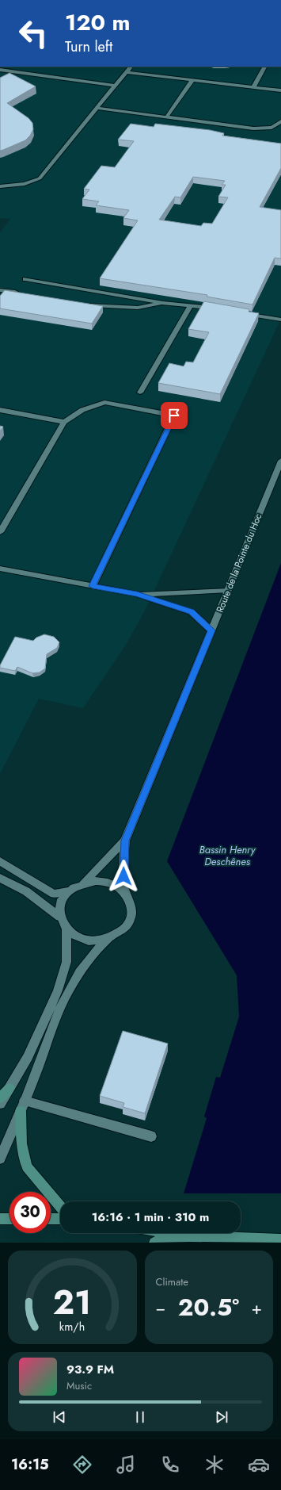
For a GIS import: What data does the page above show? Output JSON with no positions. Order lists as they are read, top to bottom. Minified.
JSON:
{"streets":{"street":["Route de la Pointe du Hoc"]},"water":["Bassin Henry Deschênes"],"page":{"turn":["120 m","Turn left"],"limit":"30","trip":"16:16 · 1 min · 310 m","tile":"Climate","heat":["−","20.5°","+"],"song":["93.9 FM","Music"],"tabs":"16:15","gauge":["21","km/h"]}}
